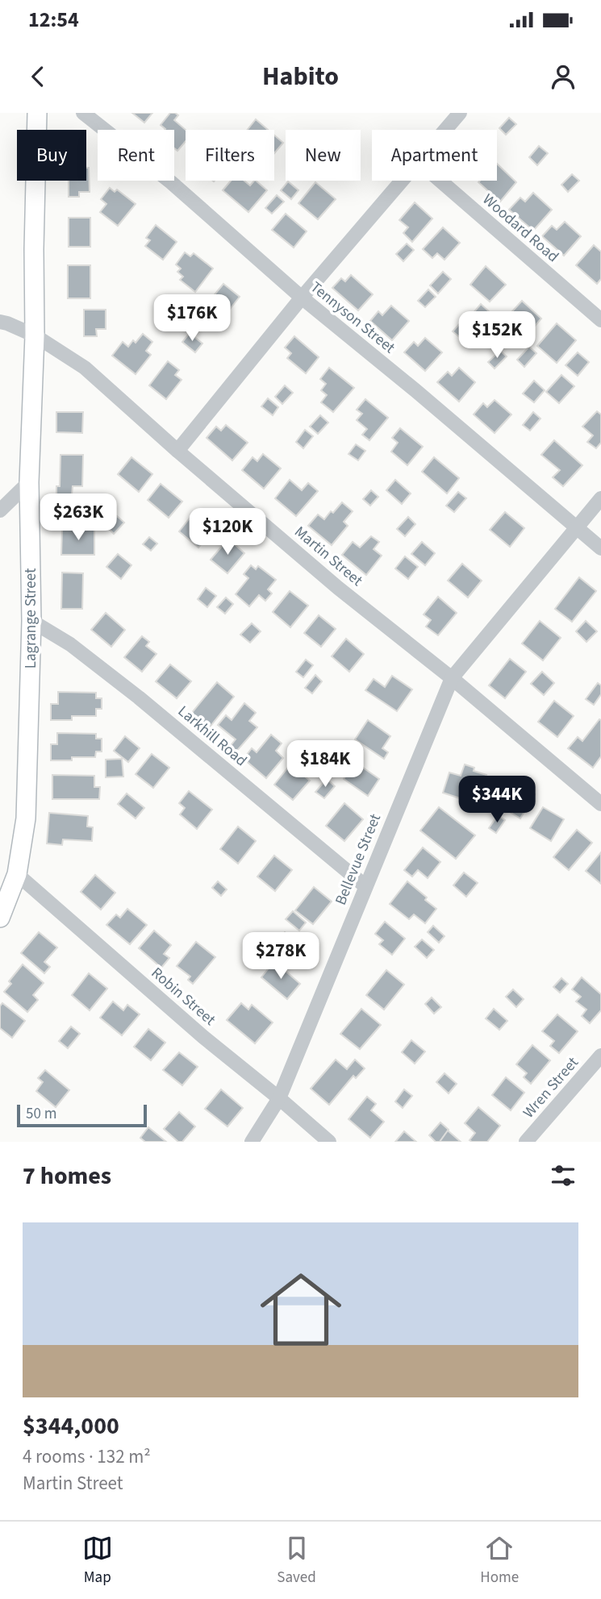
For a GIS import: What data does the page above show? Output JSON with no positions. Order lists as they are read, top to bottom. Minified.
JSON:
{"streets":{"main road":["Lagrange Street"],"street":["Woodard Road","Tennyson Street","Martin Street","Larkhill Road","Bellevue Street","Robin Street","Wren Street"]},"crossings":[["Tennyson Street","Bellevue Street"],["Martin Street","Lagrange Street"],["Martin Street","Bellevue Street"],["Lagrange Street","Larkhill Road"],["Lagrange Street","Robin Street"],["Larkhill Road","Bellevue Street"],["Bellevue Street","Robin Street"]],"scale_bar":"50 m","page":{"status":"12:54","header":"Habito","chip":["Buy","Rent","Filters","New","Apartment"],"price":["$176K","$152K","$263K","$120K","$184K","$344K","$278K"],"scale":"50 m","heading":"7 homes","list":[{"name":"$344,000","note":"4 rooms · 132 m² · Martin Street"}],"tabs":["Map","Saved","Home"]}}
